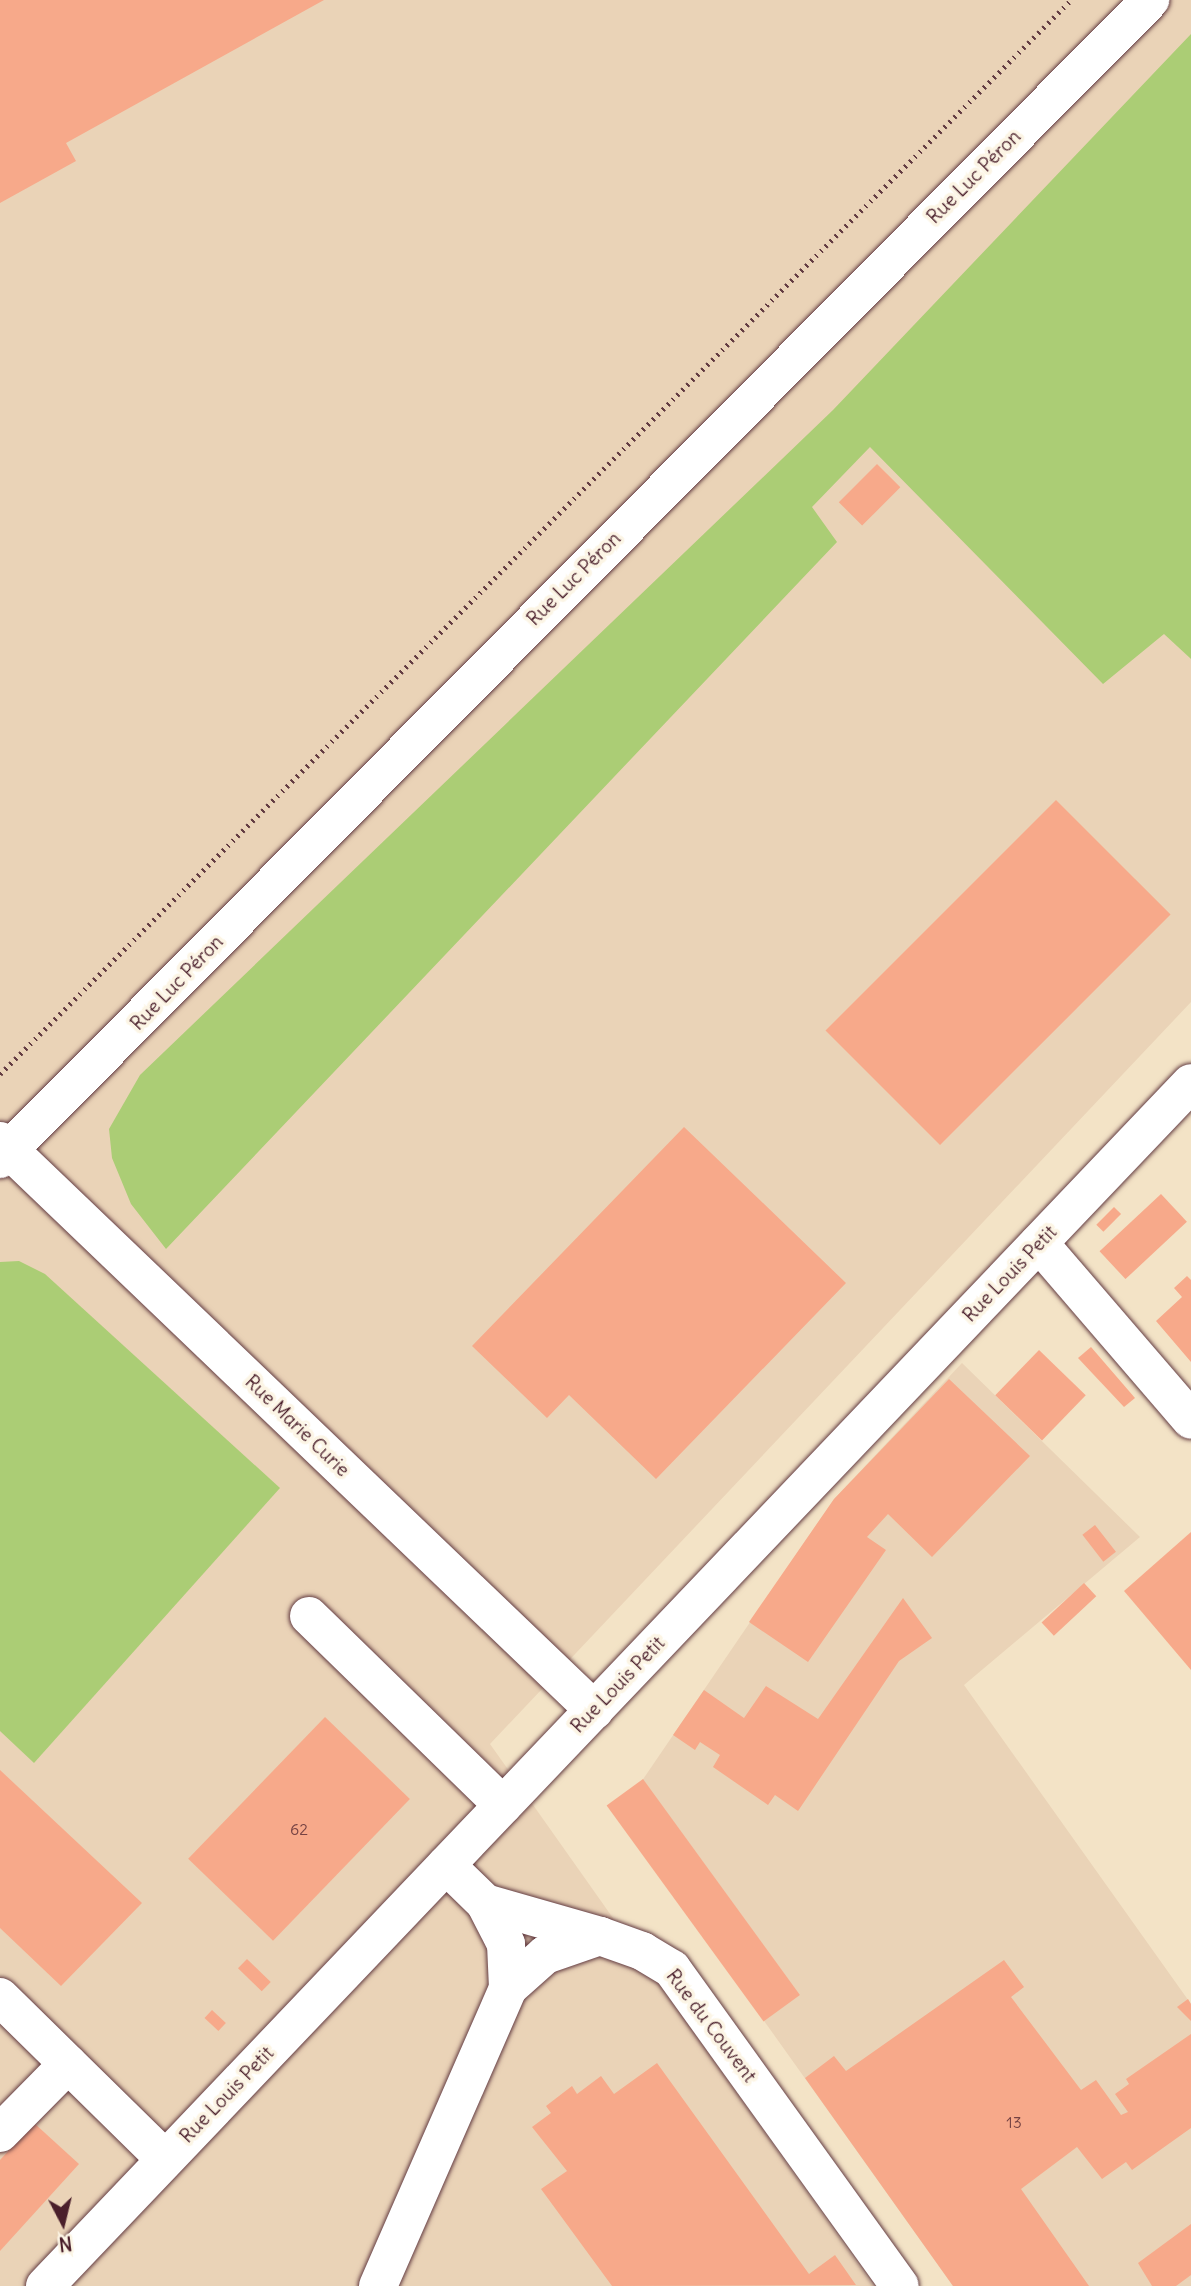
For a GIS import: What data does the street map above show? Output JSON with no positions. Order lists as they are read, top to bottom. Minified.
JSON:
{"streets":{"street":["Rue Luc Péron","Rue Louis Petit","Rue Marie Curie","Rue du Couvent"]},"crossings":[["Rue Luc Péron","Rue Marie Curie"],["Rue Louis Petit","Rue Marie Curie"],["Rue Louis Petit","Rue du Couvent"]],"house_numbers":["62","13"],"north":"bottom"}
